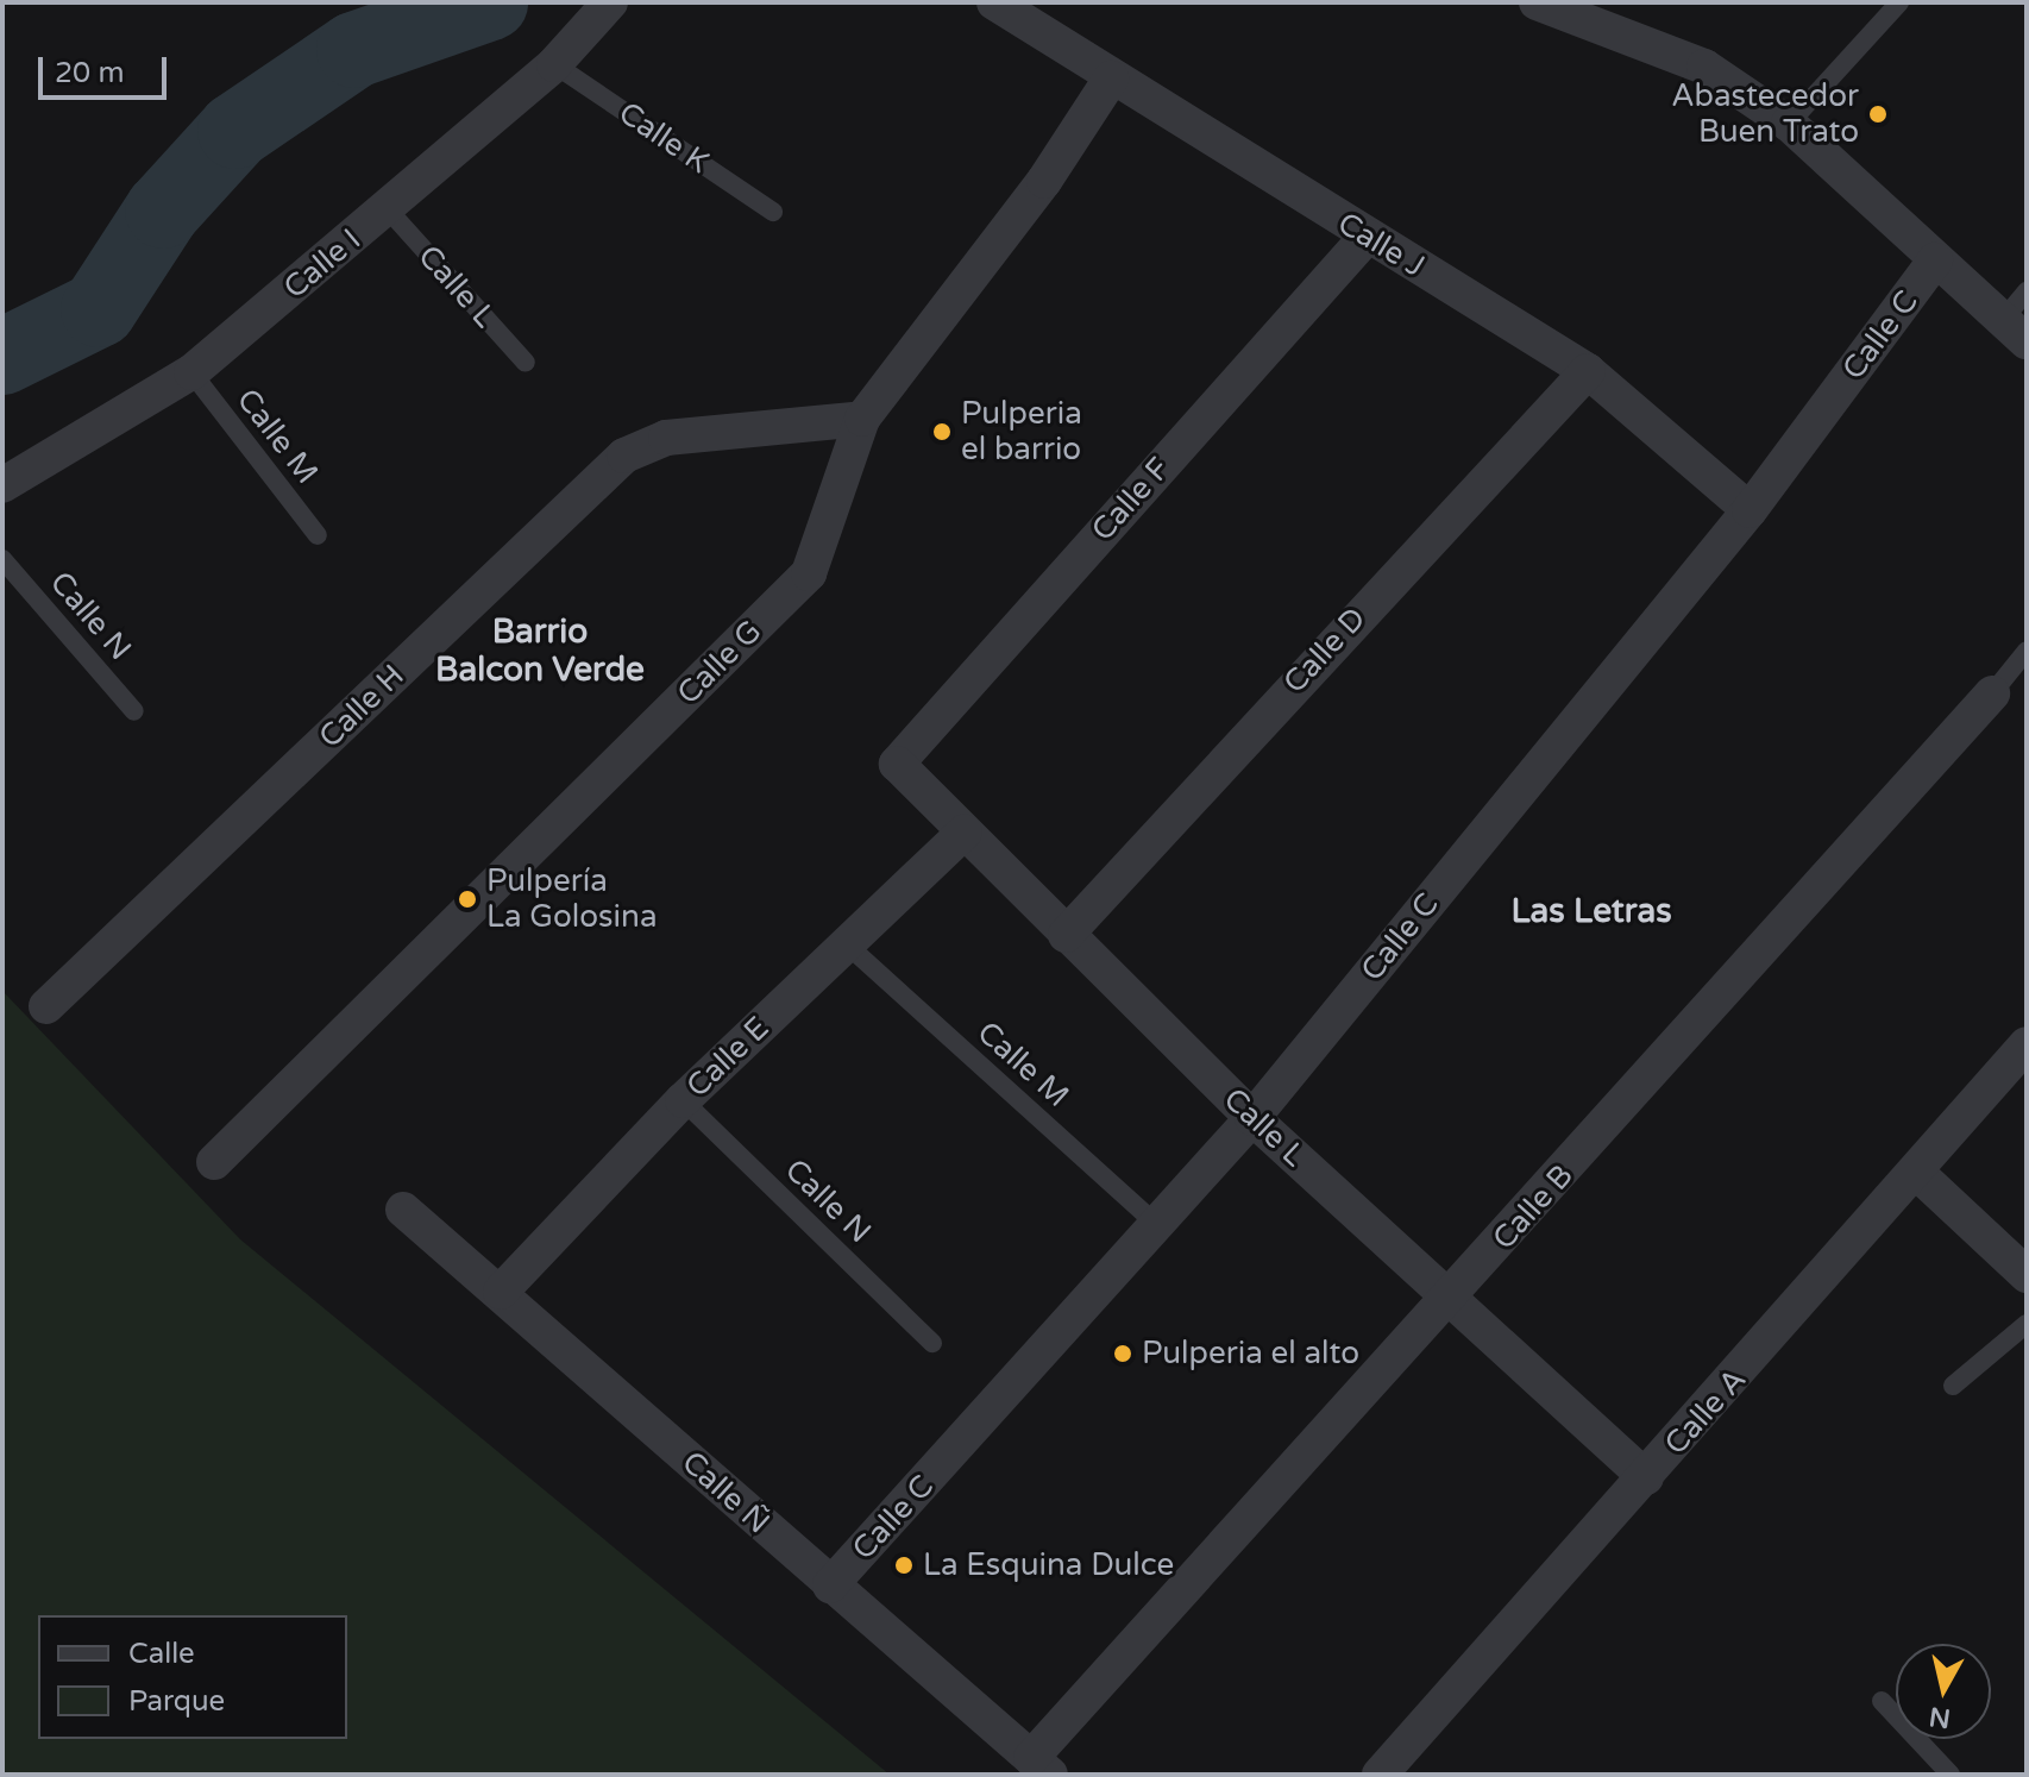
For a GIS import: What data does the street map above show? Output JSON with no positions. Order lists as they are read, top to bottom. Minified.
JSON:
{"streets":{"street":["Calle J","Calle I","Calle L","Calle C","Calle F","Calle D","Calle G","Calle H","Calle E","Calle B","Calle A","Calle Ñ"],"lane":["Calle K","Calle M","Calle N"]},"crossings":[["Calle K","Calle I"],["Calle J","Calle C"],["Calle J","Calle F"],["Calle J","Calle D"],["Calle J","Calle G"],["Calle I","Calle L"],["Calle I","Calle M"],["Calle L","Calle C"],["Calle L","Calle F"],["Calle L","Calle D"],["Calle L","Calle E"],["Calle L","Calle B"],["Calle L","Calle A"],["Calle C","Calle M"],["Calle C","Calle Ñ"],["Calle M","Calle E"],["Calle N","Calle E"],["Calle G","Calle H"],["Calle E","Calle Ñ"],["Calle B","Calle Ñ"]],"districts":["Barrio Balcon Verde","Las Letras"],"places":["Abastecedor Buen Trato","Pulperia el barrio","Pulpería La Golosina","Pulperia el alto","La Esquina Dulce"],"legend":["Calle","Parque"],"scale_bar":"20 m","north":"bottom"}
